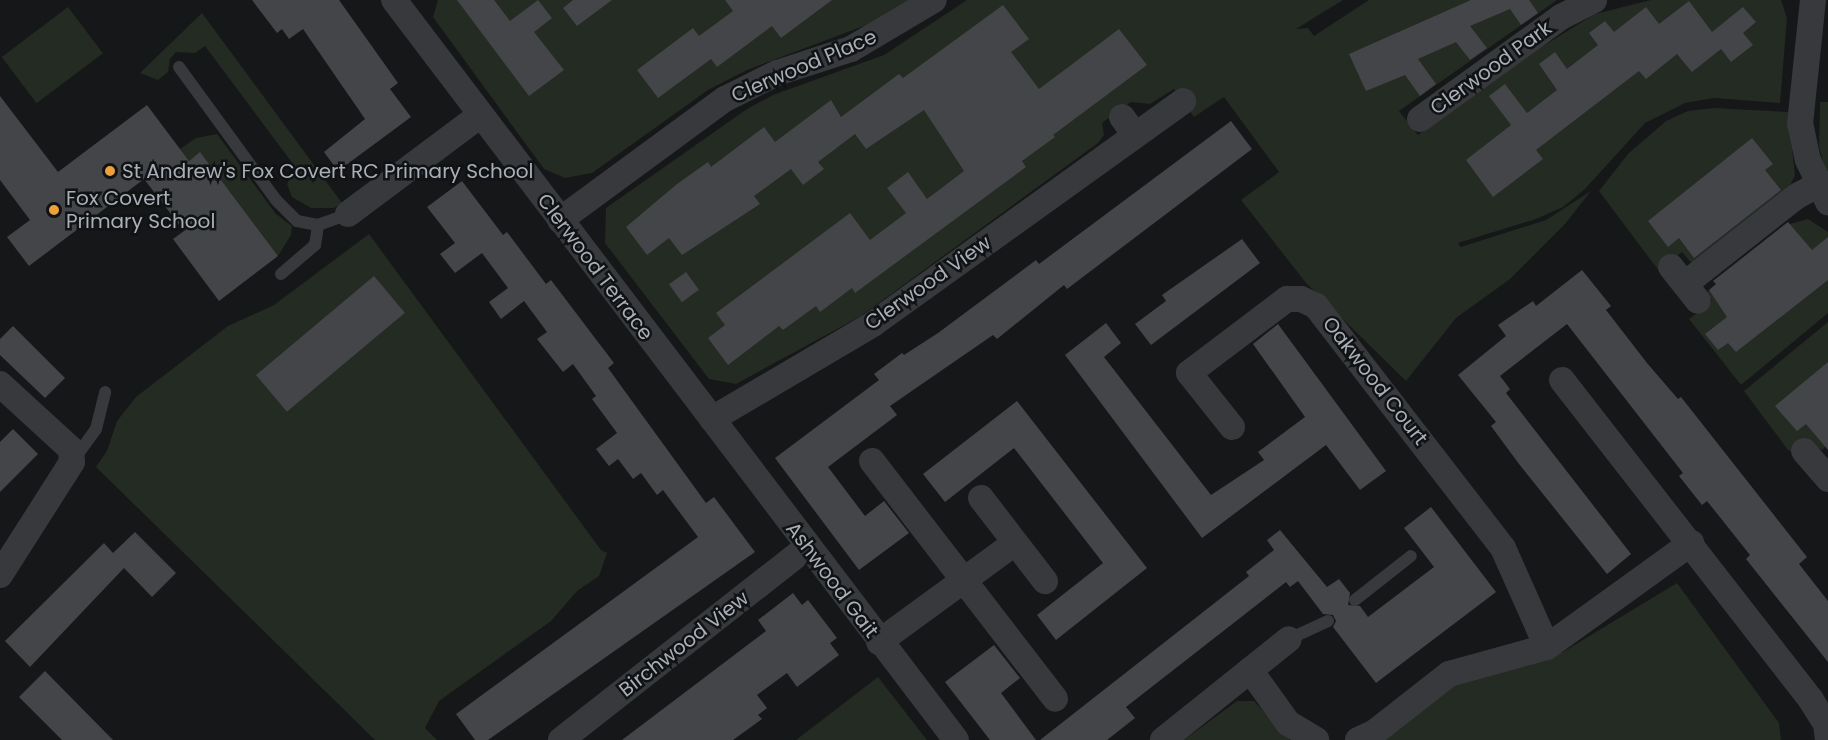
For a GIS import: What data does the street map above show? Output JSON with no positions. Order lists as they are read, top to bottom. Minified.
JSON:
{"streets":{"street":["Clerwood Place","Clerwood Park","Clerwood Terrace","Clerwood View","Oakwood Court","Ashwood Gait","Birchwood View"]},"crossings":[["Clerwood Place","Clerwood Terrace"],["Clerwood Terrace","Clerwood View"],["Clerwood Terrace","Ashwood Gait"],["Clerwood View","Ashwood Gait"],["Ashwood Gait","Birchwood View"]],"places":["St Andrew's Fox Covert RC Primary School","Fox Covert Primary School"]}
